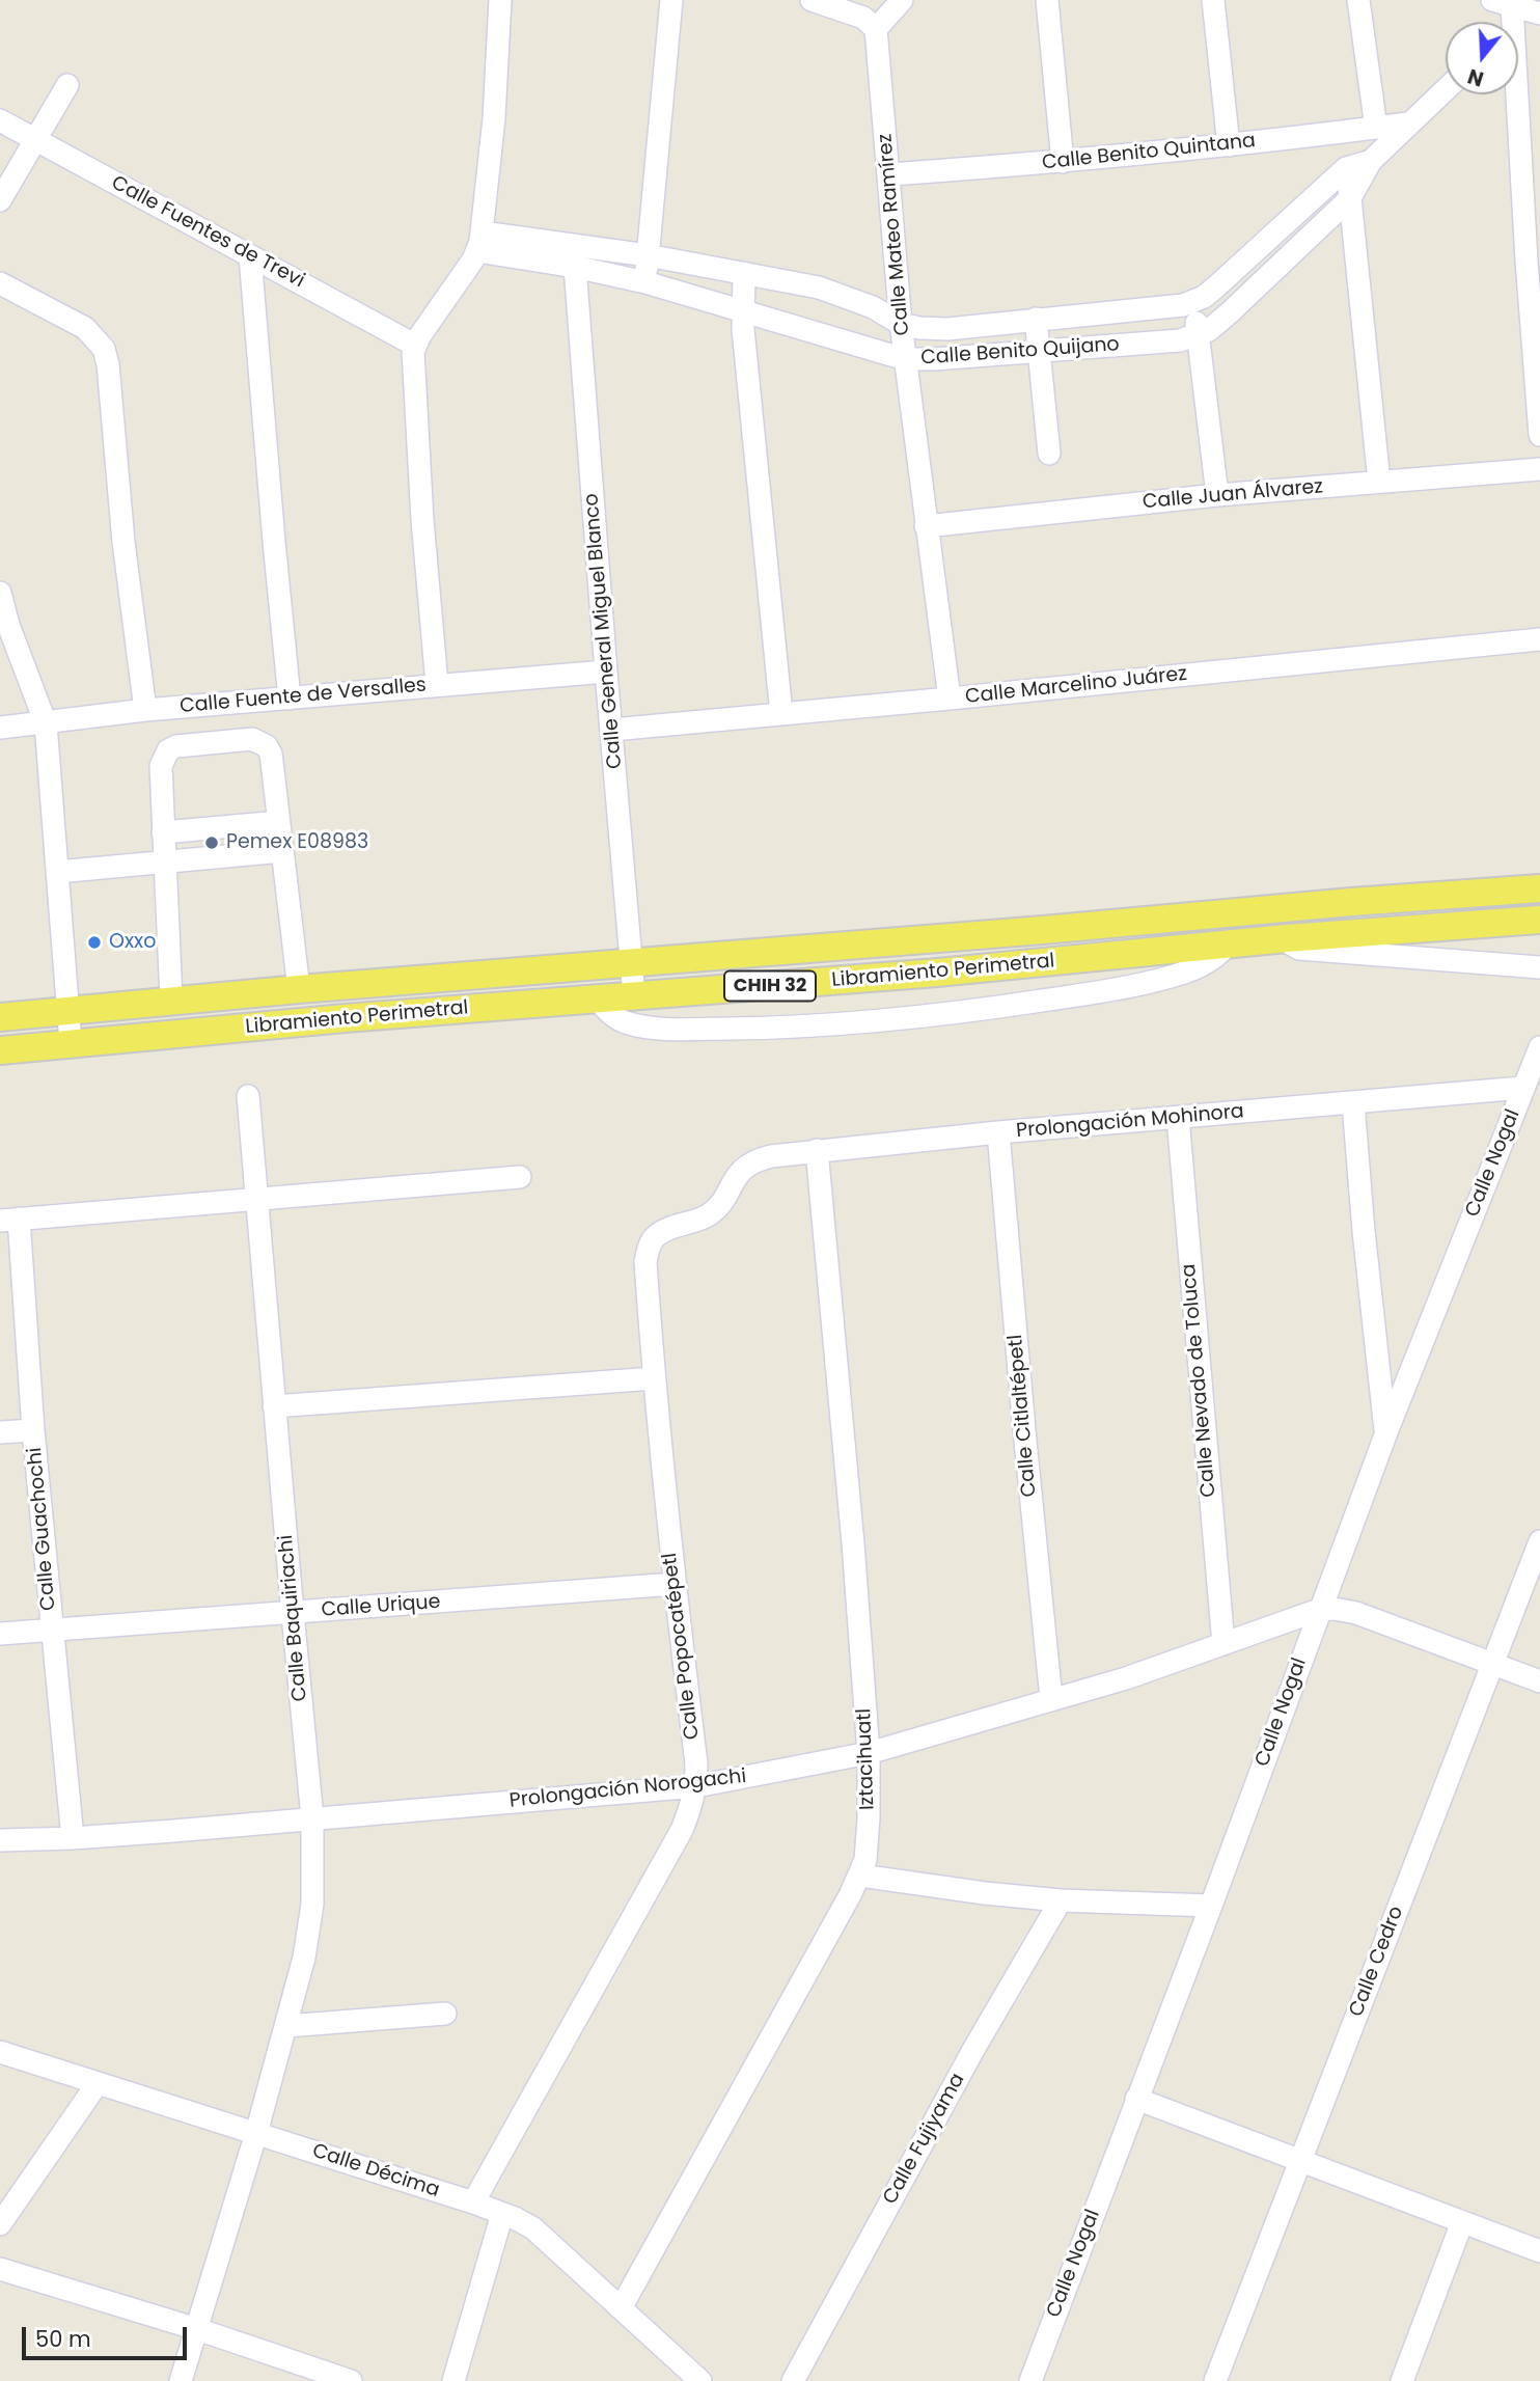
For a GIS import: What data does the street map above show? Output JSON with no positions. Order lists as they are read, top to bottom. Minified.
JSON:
{"streets":{"main road":["Libramiento Perimetral","CHIH 32"],"street":["Calle Benito Quintana","Calle Fuentes de Trevi","Calle Mateo Ramírez","Calle Benito Quijano","Calle Juan Álvarez","Calle General Miguel Blanco","Calle Marcelino Juárez","Calle Fuente de Versalles","Prolongación Mohinora","Calle Nogal","Calle Nevado de Toluca","Calle Citlaltépetl","Calle Guachochi","Calle Urique","Calle Baquiriachi","Calle Popocatépetl","Iztacihuatl","Prolongación Norogachi","Calle Cedro","Calle Fujiyama","Calle Décima"]},"crossings":[["Calle Benito Quintana","Calle Mateo Ramírez"],["Calle Benito Quintana","Calle Benito Quijano"],["Calle Mateo Ramírez","Calle Benito Quijano"],["Calle Mateo Ramírez","Calle Juan Álvarez"],["Calle Mateo Ramírez","Calle Marcelino Juárez"],["Calle Benito Quijano","Calle General Miguel Blanco"],["Calle General Miguel Blanco","Calle Marcelino Juárez"],["Calle General Miguel Blanco","Calle Fuente de Versalles"],["Calle General Miguel Blanco","Libramiento Perimetral"],["Prolongación Mohinora","Calle Nogal"],["Prolongación Mohinora","Calle Nevado de Toluca"],["Prolongación Mohinora","Calle Citlaltépetl"],["Prolongación Mohinora","Calle Popocatépetl"],["Prolongación Mohinora","Iztacihuatl"],["Calle Nogal","Prolongación Norogachi"],["Calle Nevado de Toluca","Prolongación Norogachi"],["Calle Citlaltépetl","Prolongación Norogachi"],["Calle Guachochi","Calle Urique"],["Calle Guachochi","Prolongación Norogachi"],["Calle Urique","Calle Baquiriachi"],["Calle Urique","Calle Popocatépetl"],["Calle Baquiriachi","Prolongación Norogachi"],["Calle Baquiriachi","Calle Décima"],["Calle Popocatépetl","Prolongación Norogachi"],["Calle Popocatépetl","Calle Décima"],["Iztacihuatl","Prolongación Norogachi"],["Iztacihuatl","Calle Décima"]],"places":["Pemex E08983","Oxxo"],"scale_bar":"50 m","north":"bottom"}
